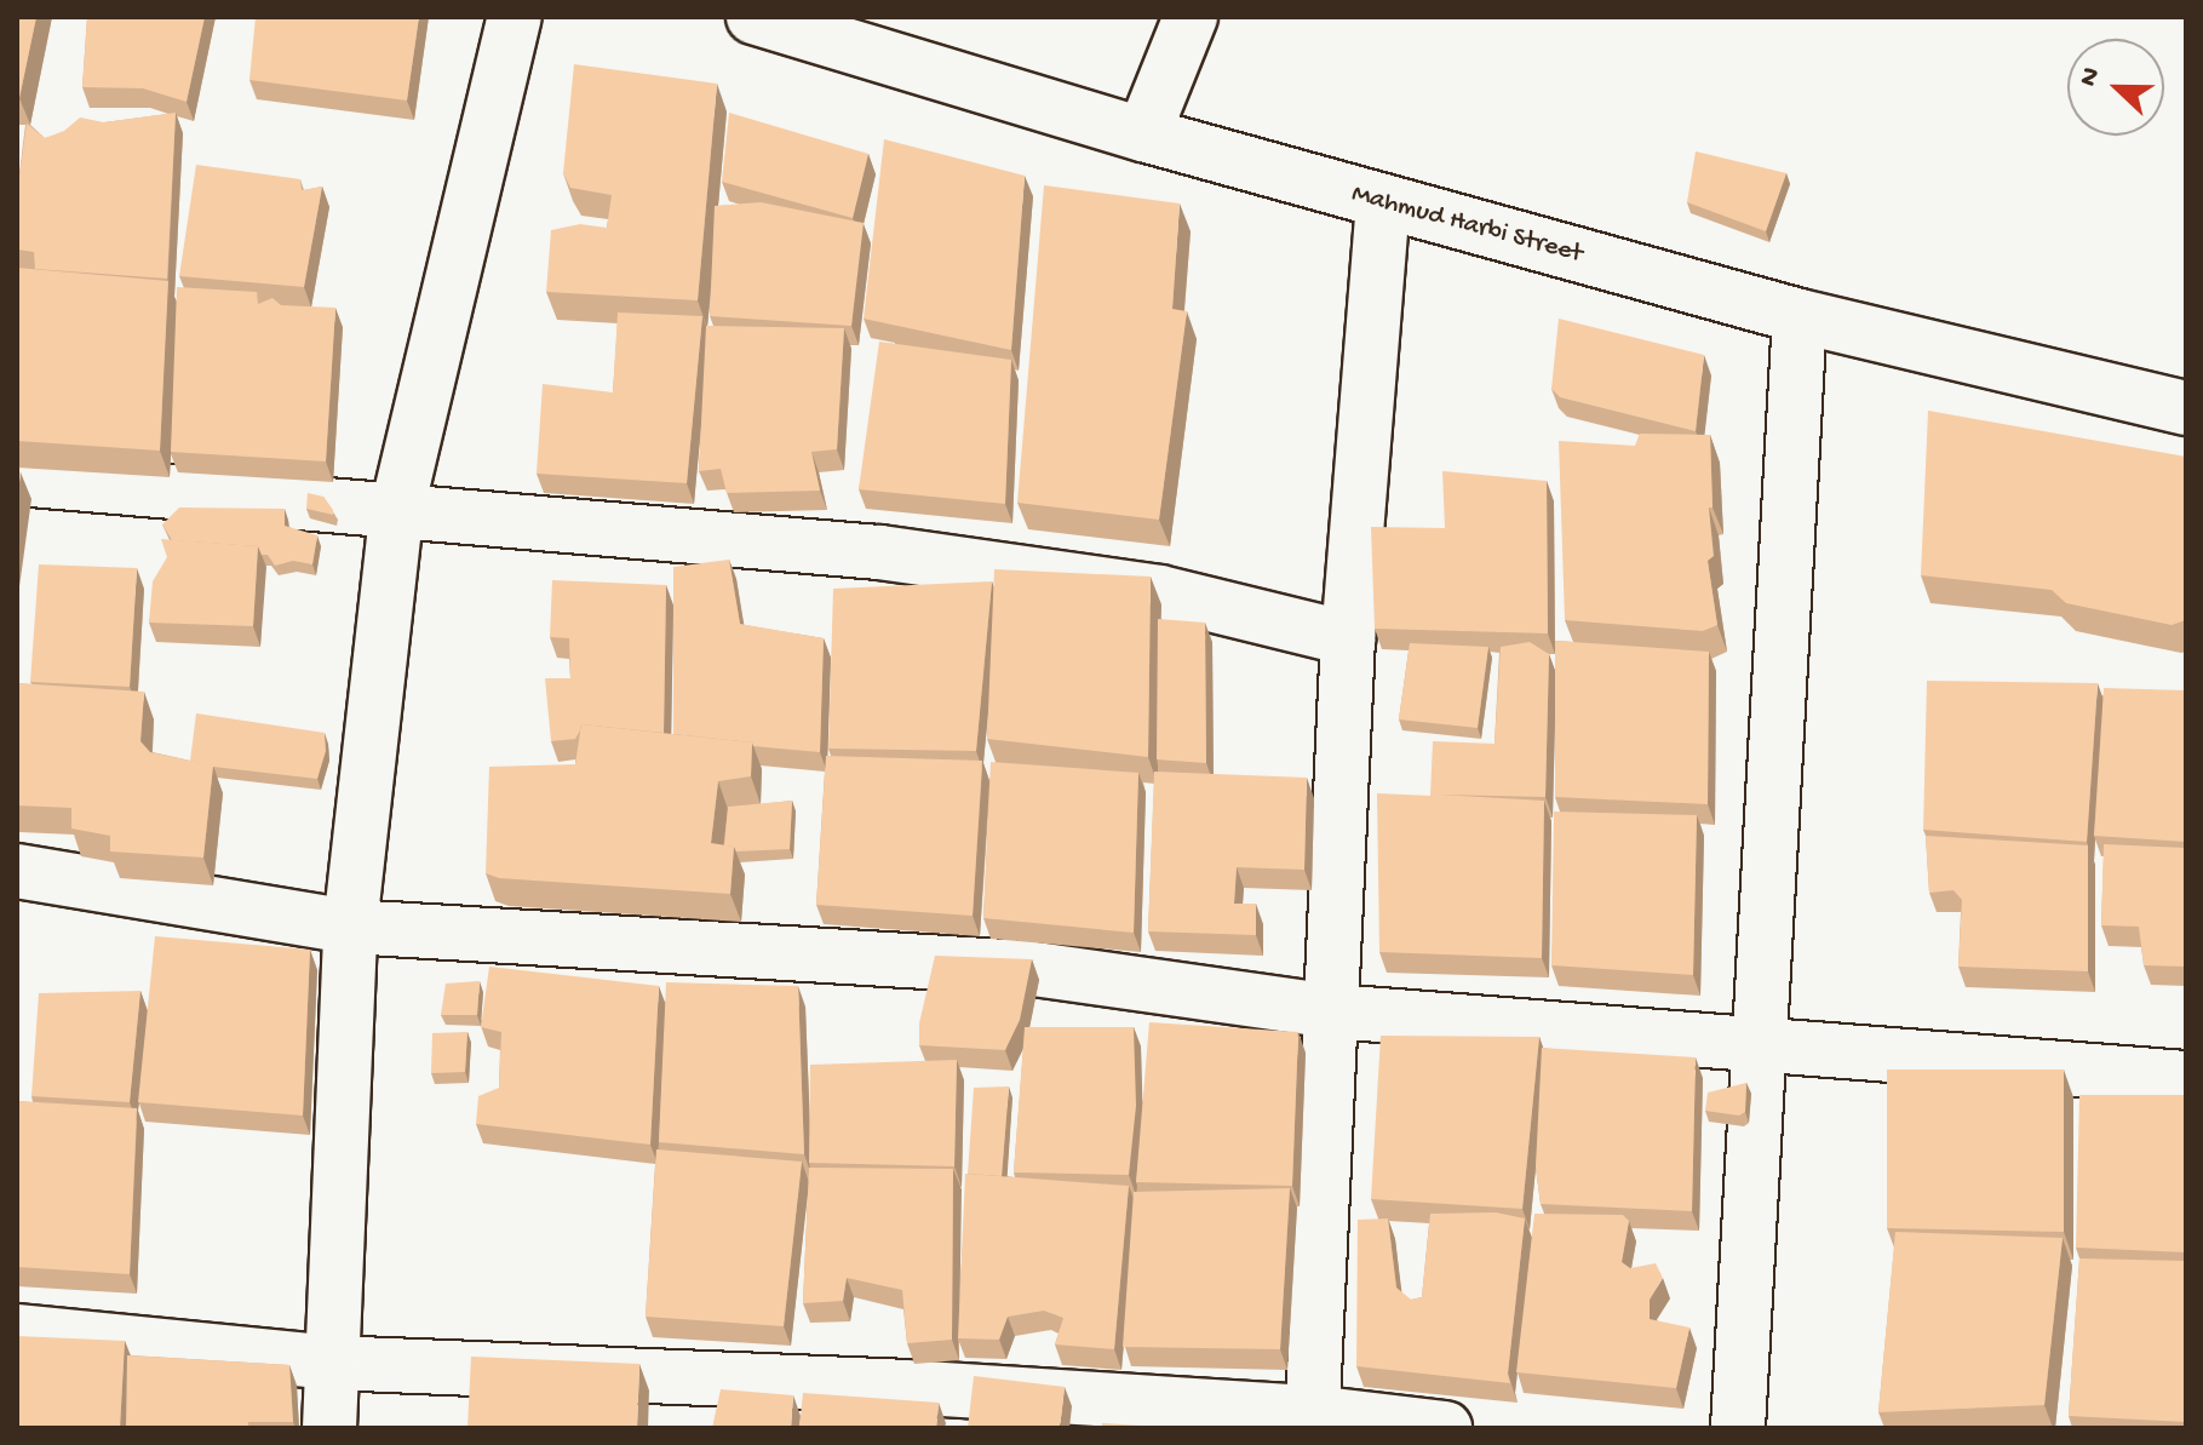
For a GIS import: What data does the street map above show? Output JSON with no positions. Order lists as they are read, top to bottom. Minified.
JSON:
{"streets":{"street":["Mahmud Harbi Street"]},"north":"left"}
